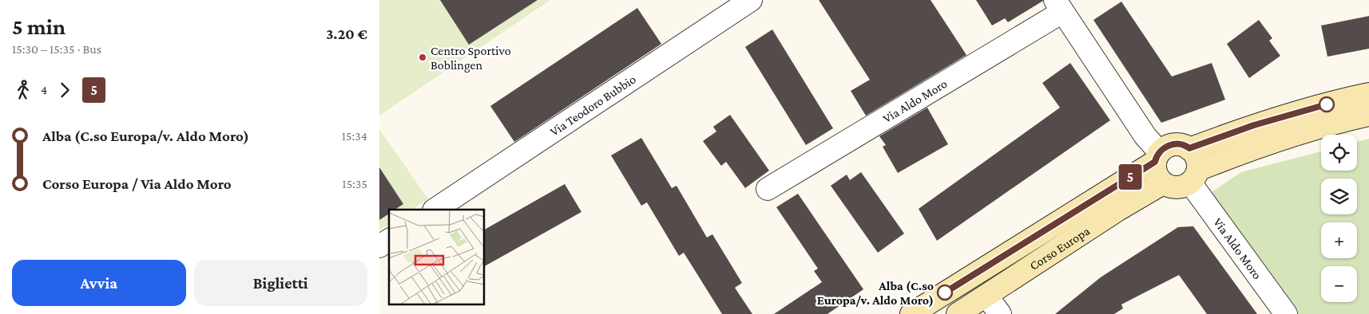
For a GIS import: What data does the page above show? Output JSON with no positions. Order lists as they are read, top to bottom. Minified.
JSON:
{"streets":{"main road":["Corso Europa"],"street":["Via Aldo Moro","Via Teodoro Bubbio"]},"crossings":[["Via Aldo Moro","Corso Europa"]],"places":["Centro Sportivo Boblingen","Alba (C.so Europa/v. Aldo Moro)"],"lines":["bus line 5"],"page":{"heading":["5 min","15:30 – 15:35 · Bus","3.20 €"],"on_map":"5","legs":["4","5"],"list":[{"name":"Alba (C.so Europa/v. Aldo Moro)","value":"15:34"},{"name":"Corso Europa / Via Aldo Moro","value":"15:35"}],"map_buttons":["+","−"],"buttons":["Avvia","Biglietti"]}}
